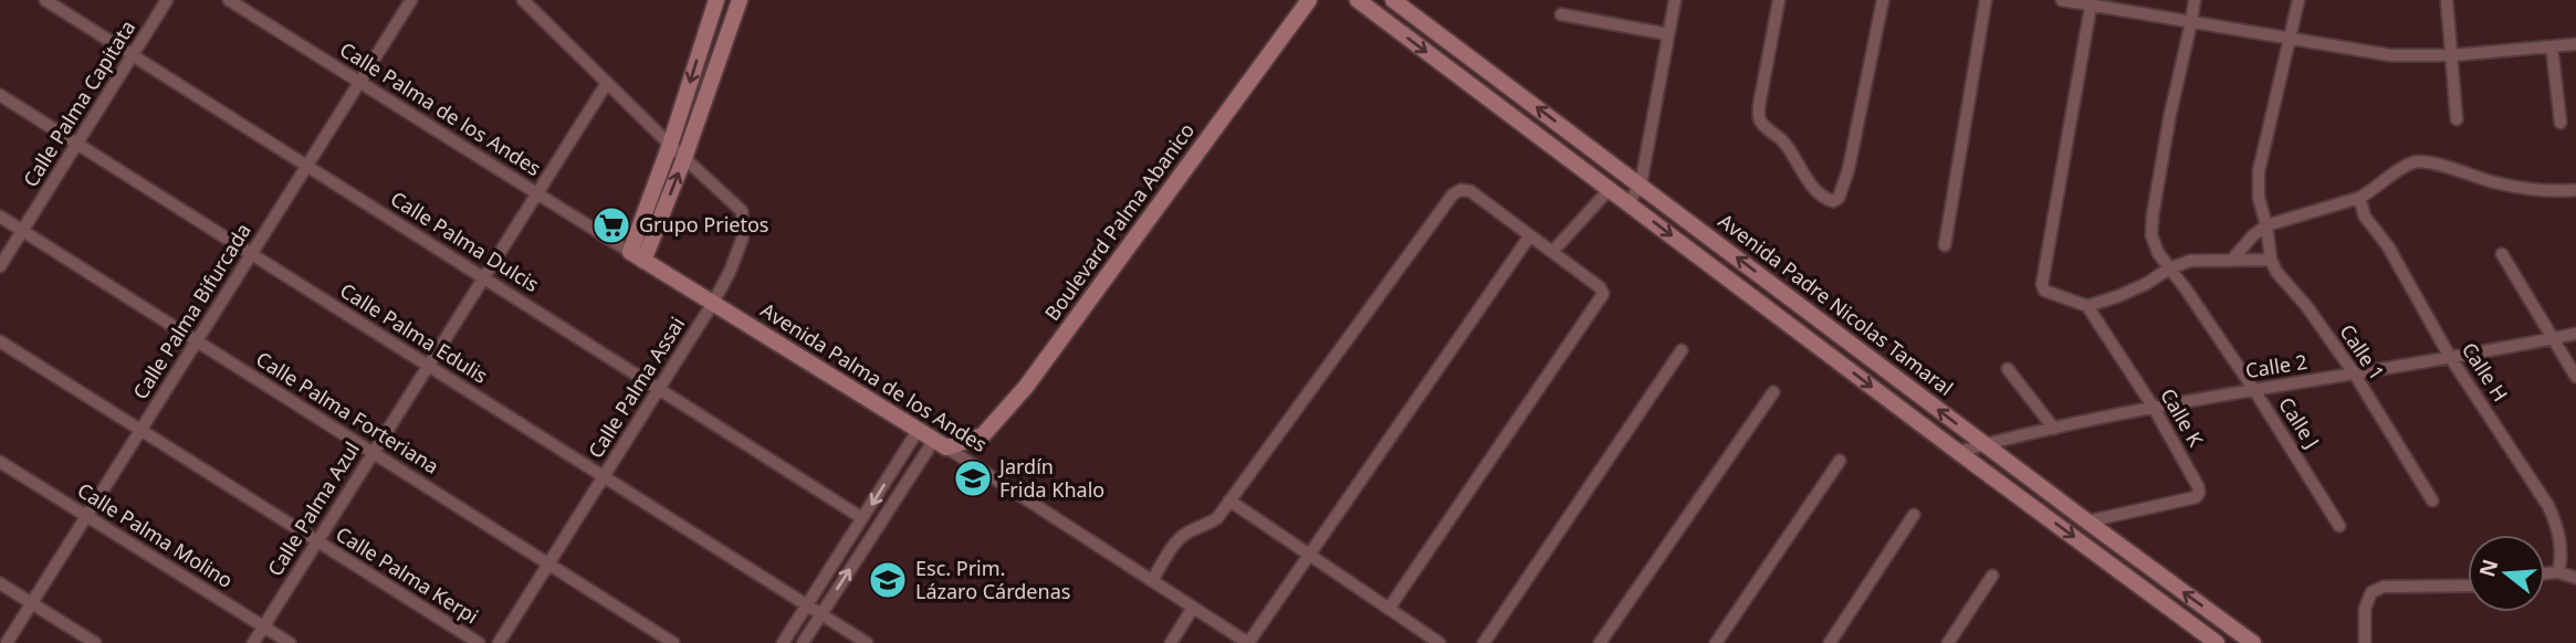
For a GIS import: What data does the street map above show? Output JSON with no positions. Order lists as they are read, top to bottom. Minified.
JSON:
{"streets":{"street":["Calle Palma Capitata","Calle Palma de los Andes","Boulevard Palma Abanico","Calle Palma Dulcis","Avenida Padre Nicolas Tamaral","Calle Palma Bifurcada","Calle Palma Edulis","Calle 1","Calle 2","Calle H","Avenida Palma de los Andes","Calle Palma Assai","Calle Palma Forteriana","Calle K","Calle J","Calle Palma Azul","Calle Palma Molino","Calle Palma Kerpi"]},"crossings":[["Calle Palma Capitata","Calle Palma Dulcis"],["Calle Palma Capitata","Calle Palma Edulis"],["Calle Palma Capitata","Calle Palma Forteriana"],["Calle Palma de los Andes","Calle Palma Bifurcada"],["Calle Palma de los Andes","Avenida Palma de los Andes"],["Calle Palma de los Andes","Calle Palma Azul"],["Boulevard Palma Abanico","Avenida Palma de los Andes"],["Calle Palma Dulcis","Calle Palma Bifurcada"],["Calle Palma Dulcis","Calle Palma Assai"],["Calle Palma Dulcis","Calle Palma Azul"],["Avenida Padre Nicolas Tamaral","Calle 2"],["Avenida Padre Nicolas Tamaral","Calle K"],["Calle Palma Bifurcada","Calle Palma Edulis"],["Calle Palma Bifurcada","Calle Palma Forteriana"],["Calle Palma Bifurcada","Calle Palma Molino"],["Calle Palma Bifurcada","Calle Palma Kerpi"],["Calle Palma Edulis","Calle Palma Assai"],["Calle Palma Edulis","Calle Palma Azul"],["Calle 1","Calle 2"],["Calle 2","Calle H"],["Calle 2","Calle K"],["Calle 2","Calle J"],["Avenida Palma de los Andes","Calle Palma Assai"],["Calle Palma Assai","Calle Palma Forteriana"],["Calle Palma Assai","Calle Palma Azul"],["Calle Palma Forteriana","Calle Palma Azul"],["Calle Palma Azul","Calle Palma Molino"],["Calle Palma Azul","Calle Palma Kerpi"]],"places":{"supermarket":["Grupo Prietos"],"school or university":["Jardín Frida Khalo","Esc. Prim. Lázaro Cárdenas"]},"north":"left"}
